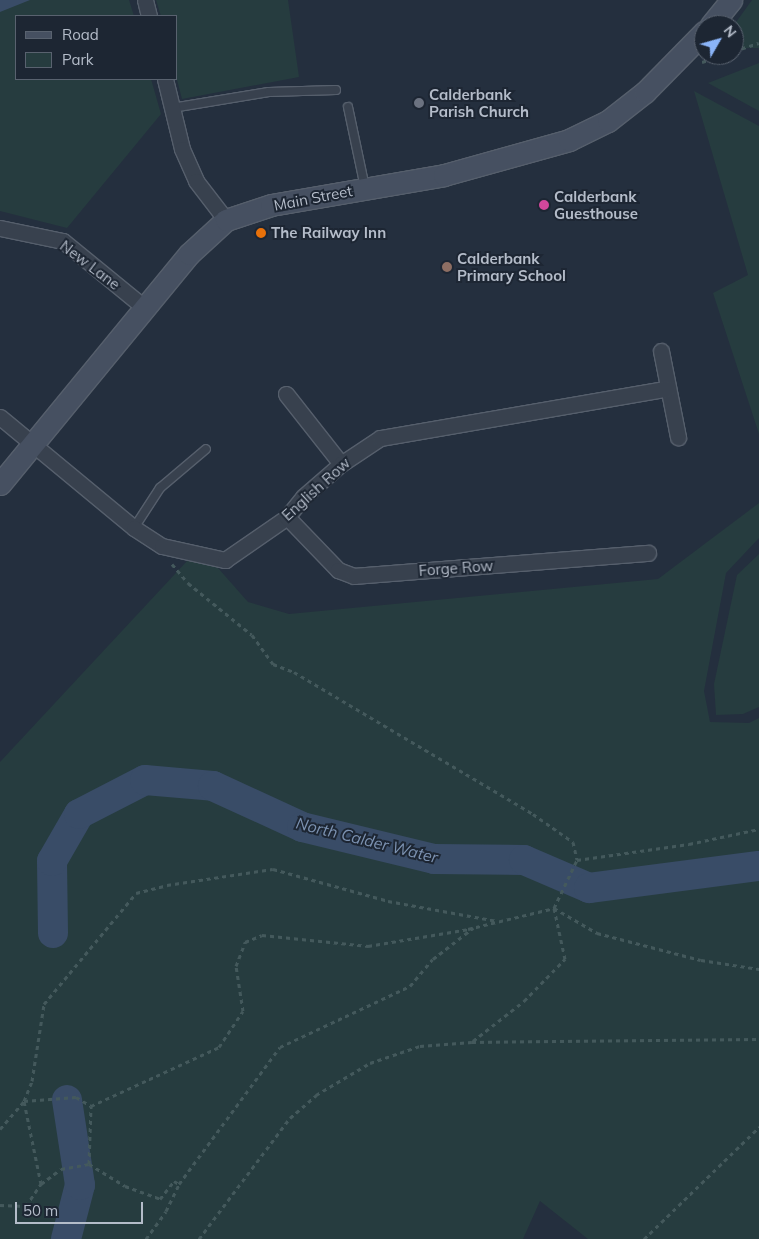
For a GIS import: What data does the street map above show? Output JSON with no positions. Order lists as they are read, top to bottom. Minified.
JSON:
{"streets":{"main road":["Main Street"],"street":["New Lane","English Row","Forge Row"]},"crossings":[["Main Street","New Lane"],["Main Street","English Row"],["English Row","Forge Row"]],"water":["North Calder Water"],"places":["Calderbank Parish Church","Calderbank Guesthouse","The Railway Inn","Calderbank Primary School"],"legend":["Road","Park"],"scale_bar":"50 m","north":"top right"}
